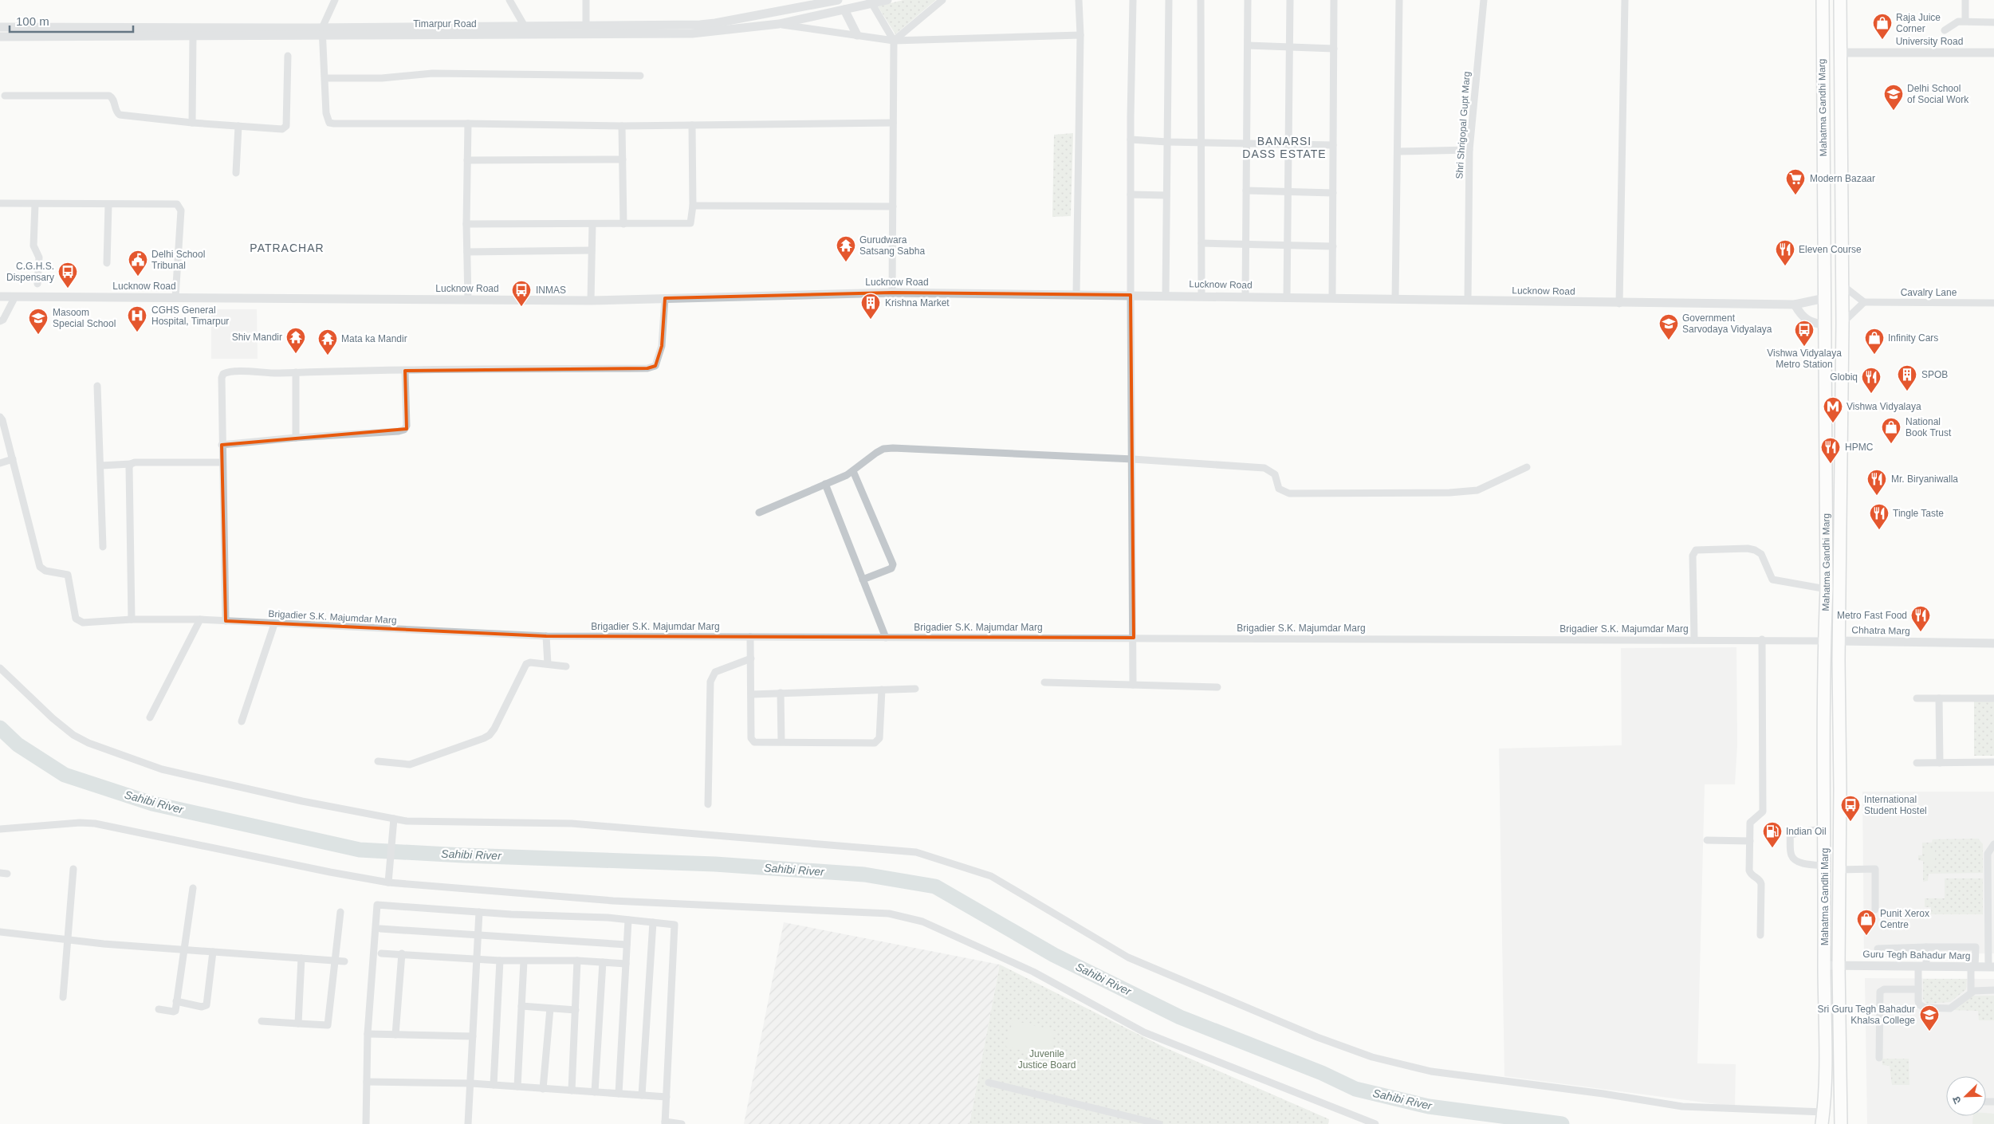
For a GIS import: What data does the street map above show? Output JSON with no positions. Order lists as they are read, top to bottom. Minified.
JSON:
{"streets":{"main road":["Mahatma Gandhi Marg"],"street":["Timarpur Road","University Road","Shri Shrigopal Gupt Marg","Lucknow Road","Cavalry Lane","Brigadier S.K. Majumdar Marg","Chhatra Marg","Guru Tegh Bahadur Marg"]},"crossings":[["University Road","Mahatma Gandhi Marg"],["Mahatma Gandhi Marg","Lucknow Road"],["Mahatma Gandhi Marg","Brigadier S.K. Majumdar Marg"],["Mahatma Gandhi Marg","Chhatra Marg"],["Mahatma Gandhi Marg","Guru Tegh Bahadur Marg"],["Shri Shrigopal Gupt Marg","Lucknow Road"]],"districts":["BANARSI DASS ESTATE","PATRACHAR"],"water":["Sahibi River"],"parks":["Juvenile Justice Board"],"places":{"shop":["Raja Juice Corner","Infinity Cars","National Book Trust","Punit Xerox Centre"],"school or university":["Delhi School of Social Work","Masoom Special School","Government Sarvodaya Vidyalaya","Sri Guru Tegh Bahadur Khalsa College"],"supermarket":["Modern Bazaar"],"temple":["Gurudwara Satsang Sabha","Shiv Mandir","Mata ka Mandir"],"restaurant":["Eleven Course","Globiq","HPMC","Mr. Biryaniwalla","Tingle Taste","Metro Fast Food"],"public building":["Delhi School Tribunal"],"bus stop":["C.G.H.S. Dispensary","INMAS","Vishwa Vidyalaya Metro Station","International Student Hostel"],"building":["Krishna Market","SPOB"],"hospital":["CGHS General Hospital, Timarpur"],"metro station":["Vishwa Vidyalaya"],"fuel station":["Indian Oil"]},"scale_bar":"100 m","north":"bottom left"}
